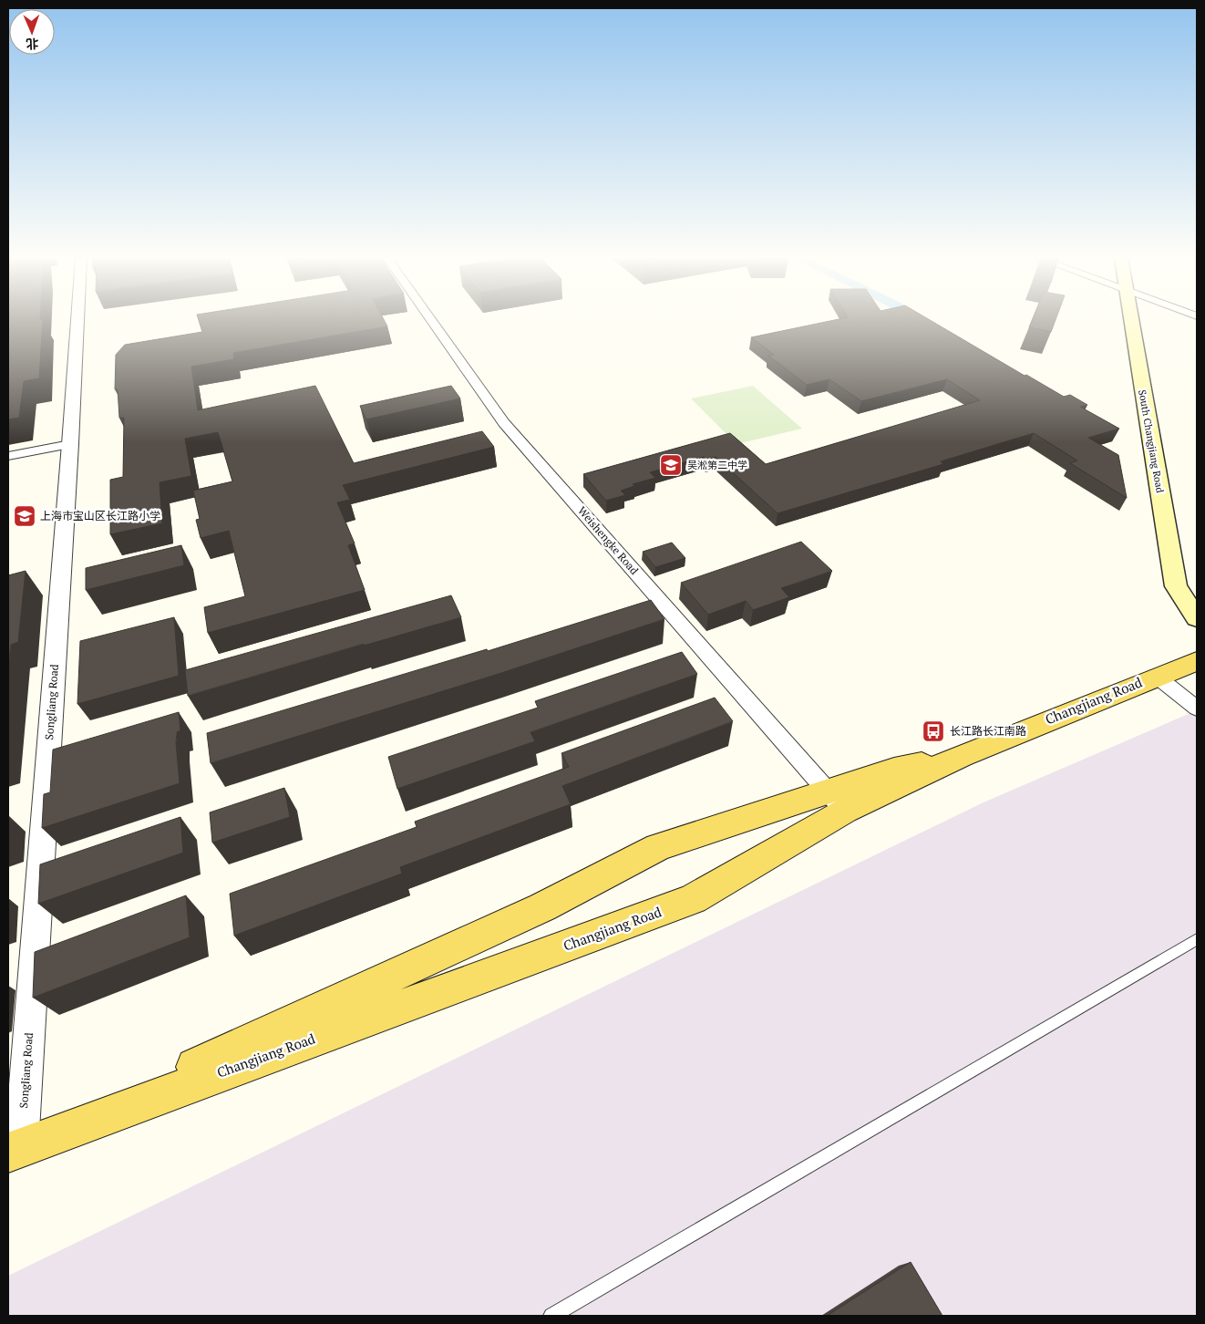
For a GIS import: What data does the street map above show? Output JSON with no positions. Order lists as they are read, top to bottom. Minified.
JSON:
{"streets":{"main road":["South Changjiang Road","Changjiang Road"],"street":["Weishengke Road","Songliang Road"]},"crossings":[["Weishengke Road","Changjiang Road"],["Changjiang Road","Songliang Road"]],"places":{"school or university":["吴淞第二中学","上海市宝山区长江路小学"],"bus stop":["长江路长江南路"]},"north":"bottom"}
